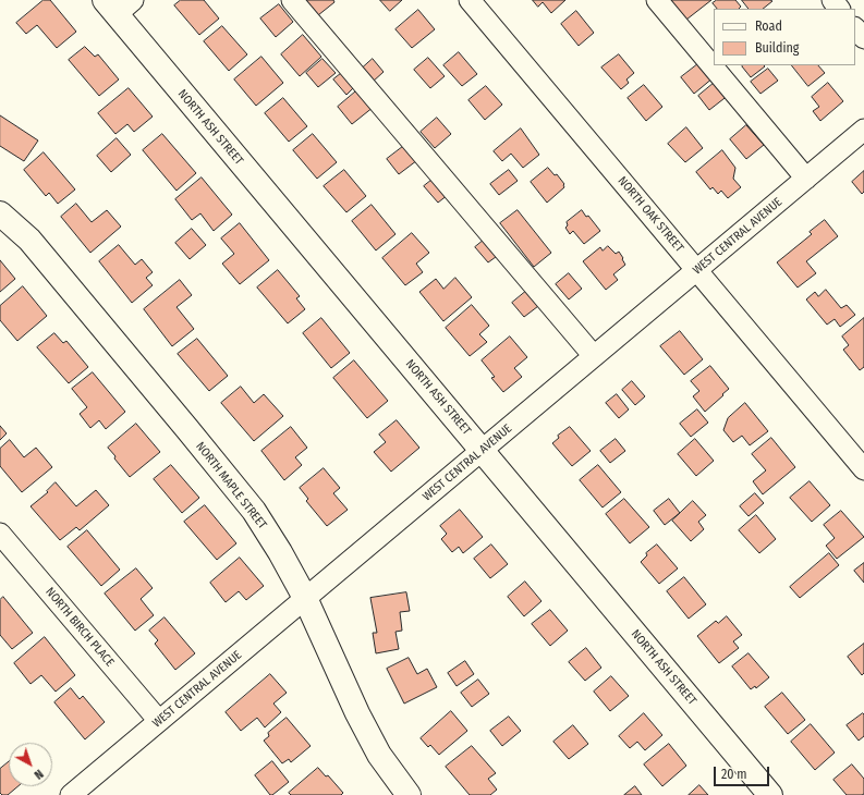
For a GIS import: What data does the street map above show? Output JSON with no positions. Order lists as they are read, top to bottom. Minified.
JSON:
{"streets":{"main road":["NORTH ASH STREET","NORTH MAPLE STREET"],"street":["NORTH OAK STREET","WEST CENTRAL AVENUE","NORTH BIRCH PLACE"]},"crossings":[["NORTH ASH STREET","WEST CENTRAL AVENUE"],["NORTH OAK STREET","WEST CENTRAL AVENUE"],["WEST CENTRAL AVENUE","NORTH MAPLE STREET"],["WEST CENTRAL AVENUE","NORTH BIRCH PLACE"]],"legend":["Road","Building"],"scale_bar":"20 m","north":"bottom right"}
